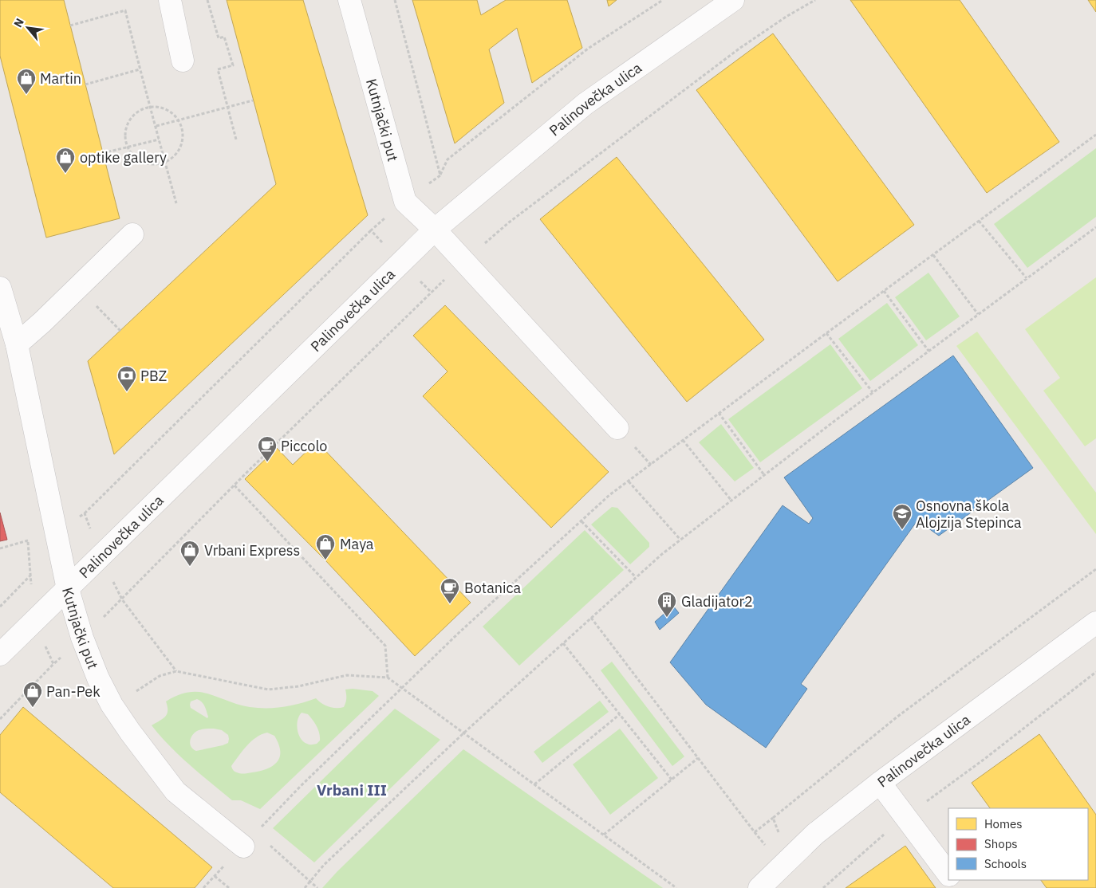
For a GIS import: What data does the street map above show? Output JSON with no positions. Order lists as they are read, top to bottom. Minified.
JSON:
{"streets":{"street":["Palinovečka ulica","Kutnjački put"]},"crossings":[["Palinovečka ulica","Kutnjački put"]],"districts":["Vrbani III"],"places":{"shop":["Martin","optike gallery","Maya","Vrbani Express","Pan-Pek"],"bank":["PBZ"],"cafe":["Piccolo","Botanica"],"school or university":["Osnovna škola Alojzija Stepinca"],"building":["Gladijator2"]},"legend":["Homes","Shops","Schools"],"north":"top left"}
